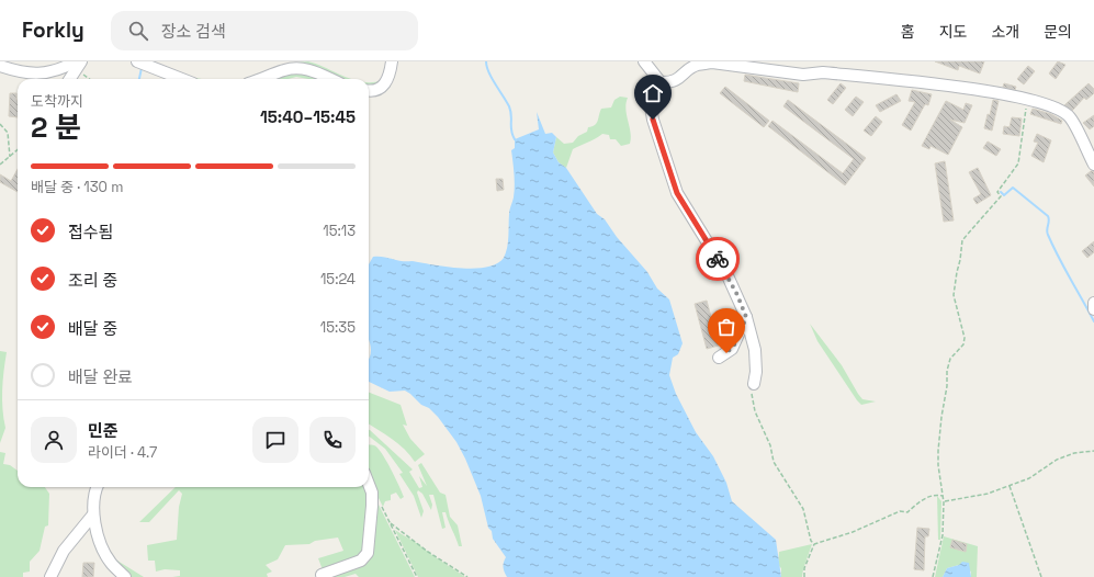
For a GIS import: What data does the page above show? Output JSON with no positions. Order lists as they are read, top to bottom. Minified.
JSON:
{"page":{"header":"Forkly","search":"장소 검색","nav":["홈","지도","소개","문의"],"heading":["2 분","도착까지","15:40–15:45"],"panel":["민준","라이더 · 4.7"],"bar":"배달 중 · 130 m","list":[["접수됨","15:13"],["조리 중","15:24"],["배달 중","15:35"],"배달 완료"]}}
